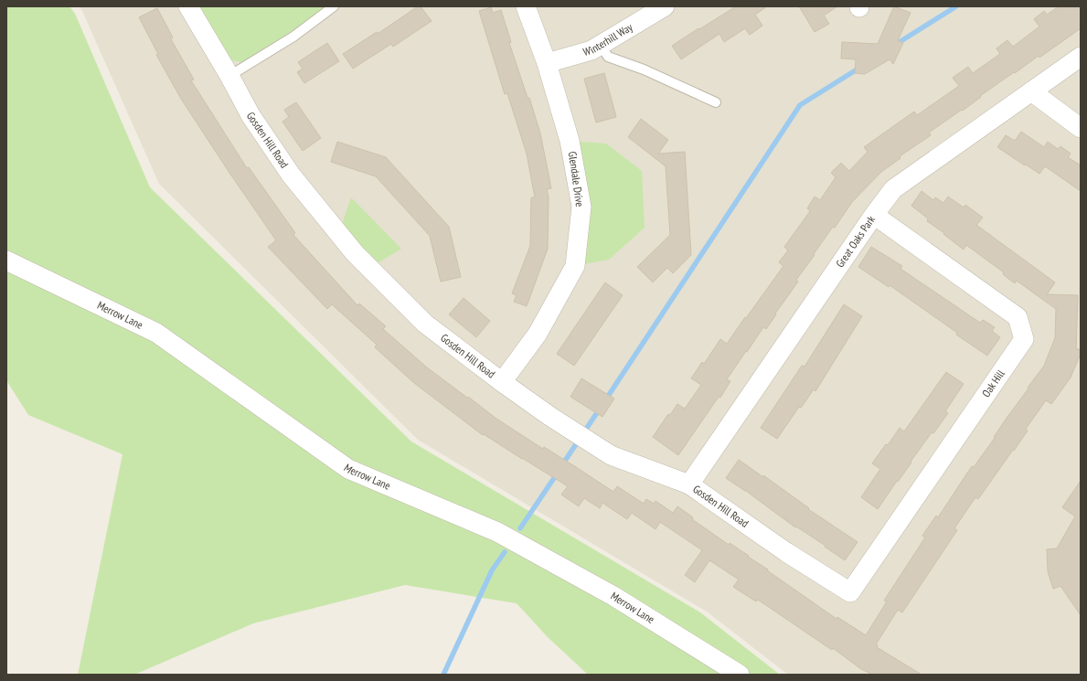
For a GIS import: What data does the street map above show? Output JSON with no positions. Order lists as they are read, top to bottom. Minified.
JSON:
{"streets":{"street":["Winterhill Way","Gosden Hill Road","Glendale Drive","Great Oaks Park","Merrow Lane","Oak Hill"]},"crossings":[["Winterhill Way","Glendale Drive"],["Gosden Hill Road","Glendale Drive"],["Gosden Hill Road","Great Oaks Park"],["Gosden Hill Road","Oak Hill"],["Great Oaks Park","Oak Hill"]]}
